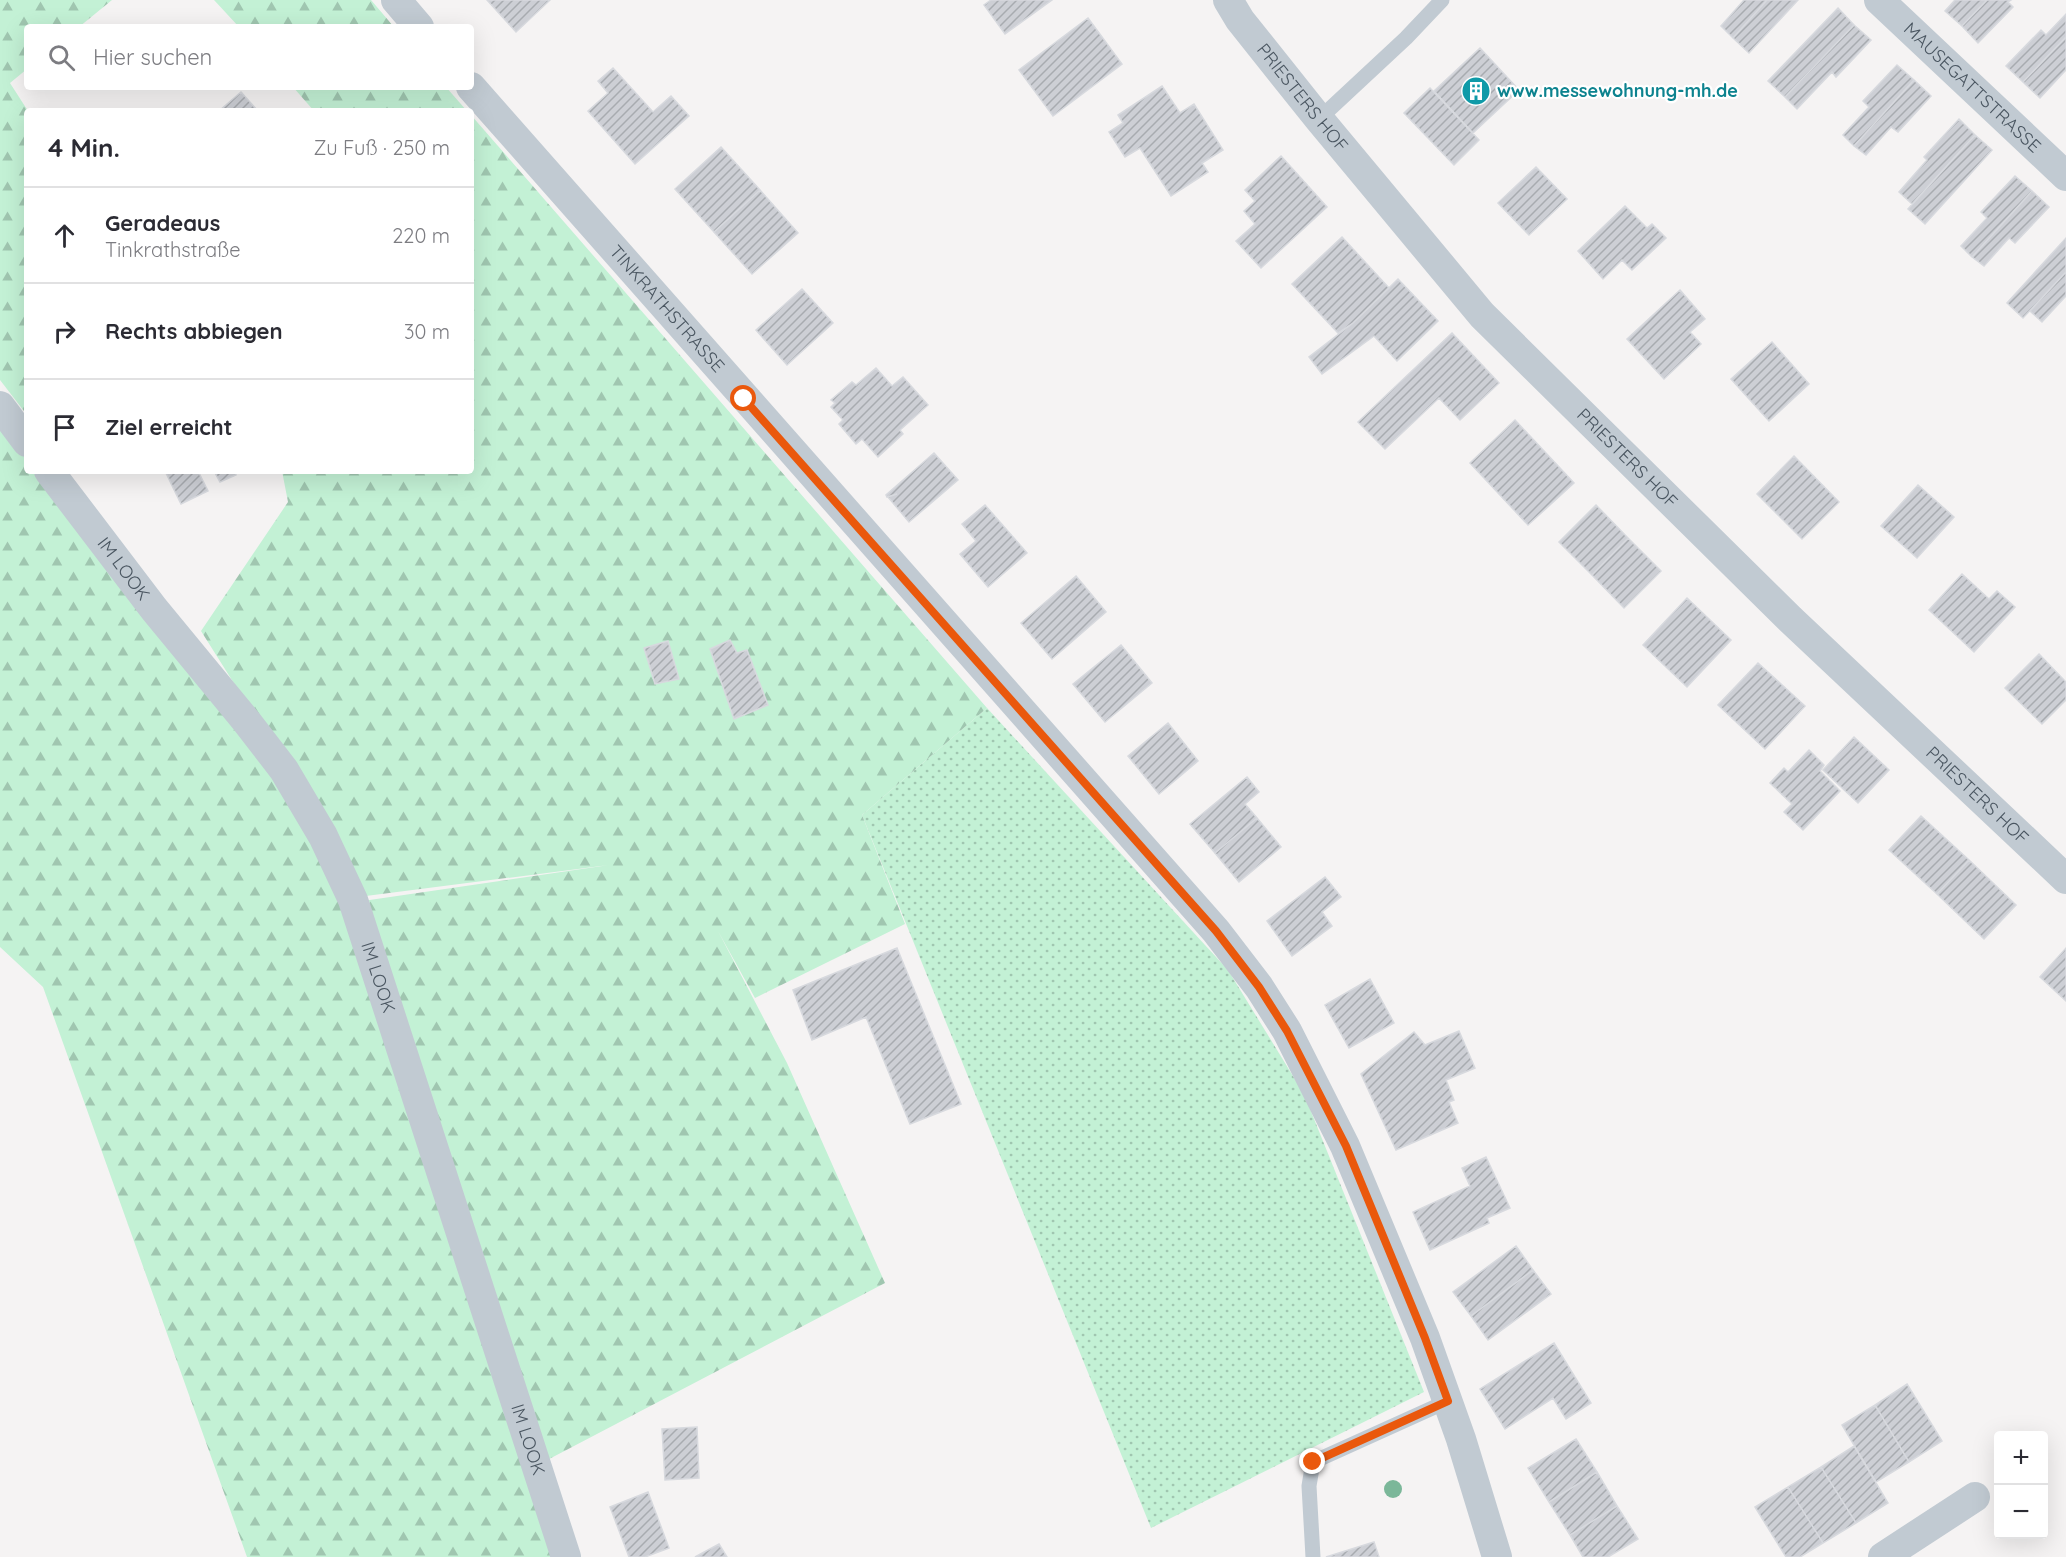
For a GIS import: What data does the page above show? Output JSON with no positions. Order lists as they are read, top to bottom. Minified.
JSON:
{"streets":{"street":["MAUSEGATTSTRASSE","PRIESTERS HOF","TINKRATHSTRASSE","IM LOOK"]},"places":{"building":["www.messewohnung-mh.de"]},"page":{"search":"Hier suchen","heading":["4 Min.","Zu Fuß · 250 m"],"list":[["Geradeaus","Tinkrathstraße","220 m"],["Rechts abbiegen","30 m"],"Ziel erreicht"],"map_buttons":["+","−"]}}
